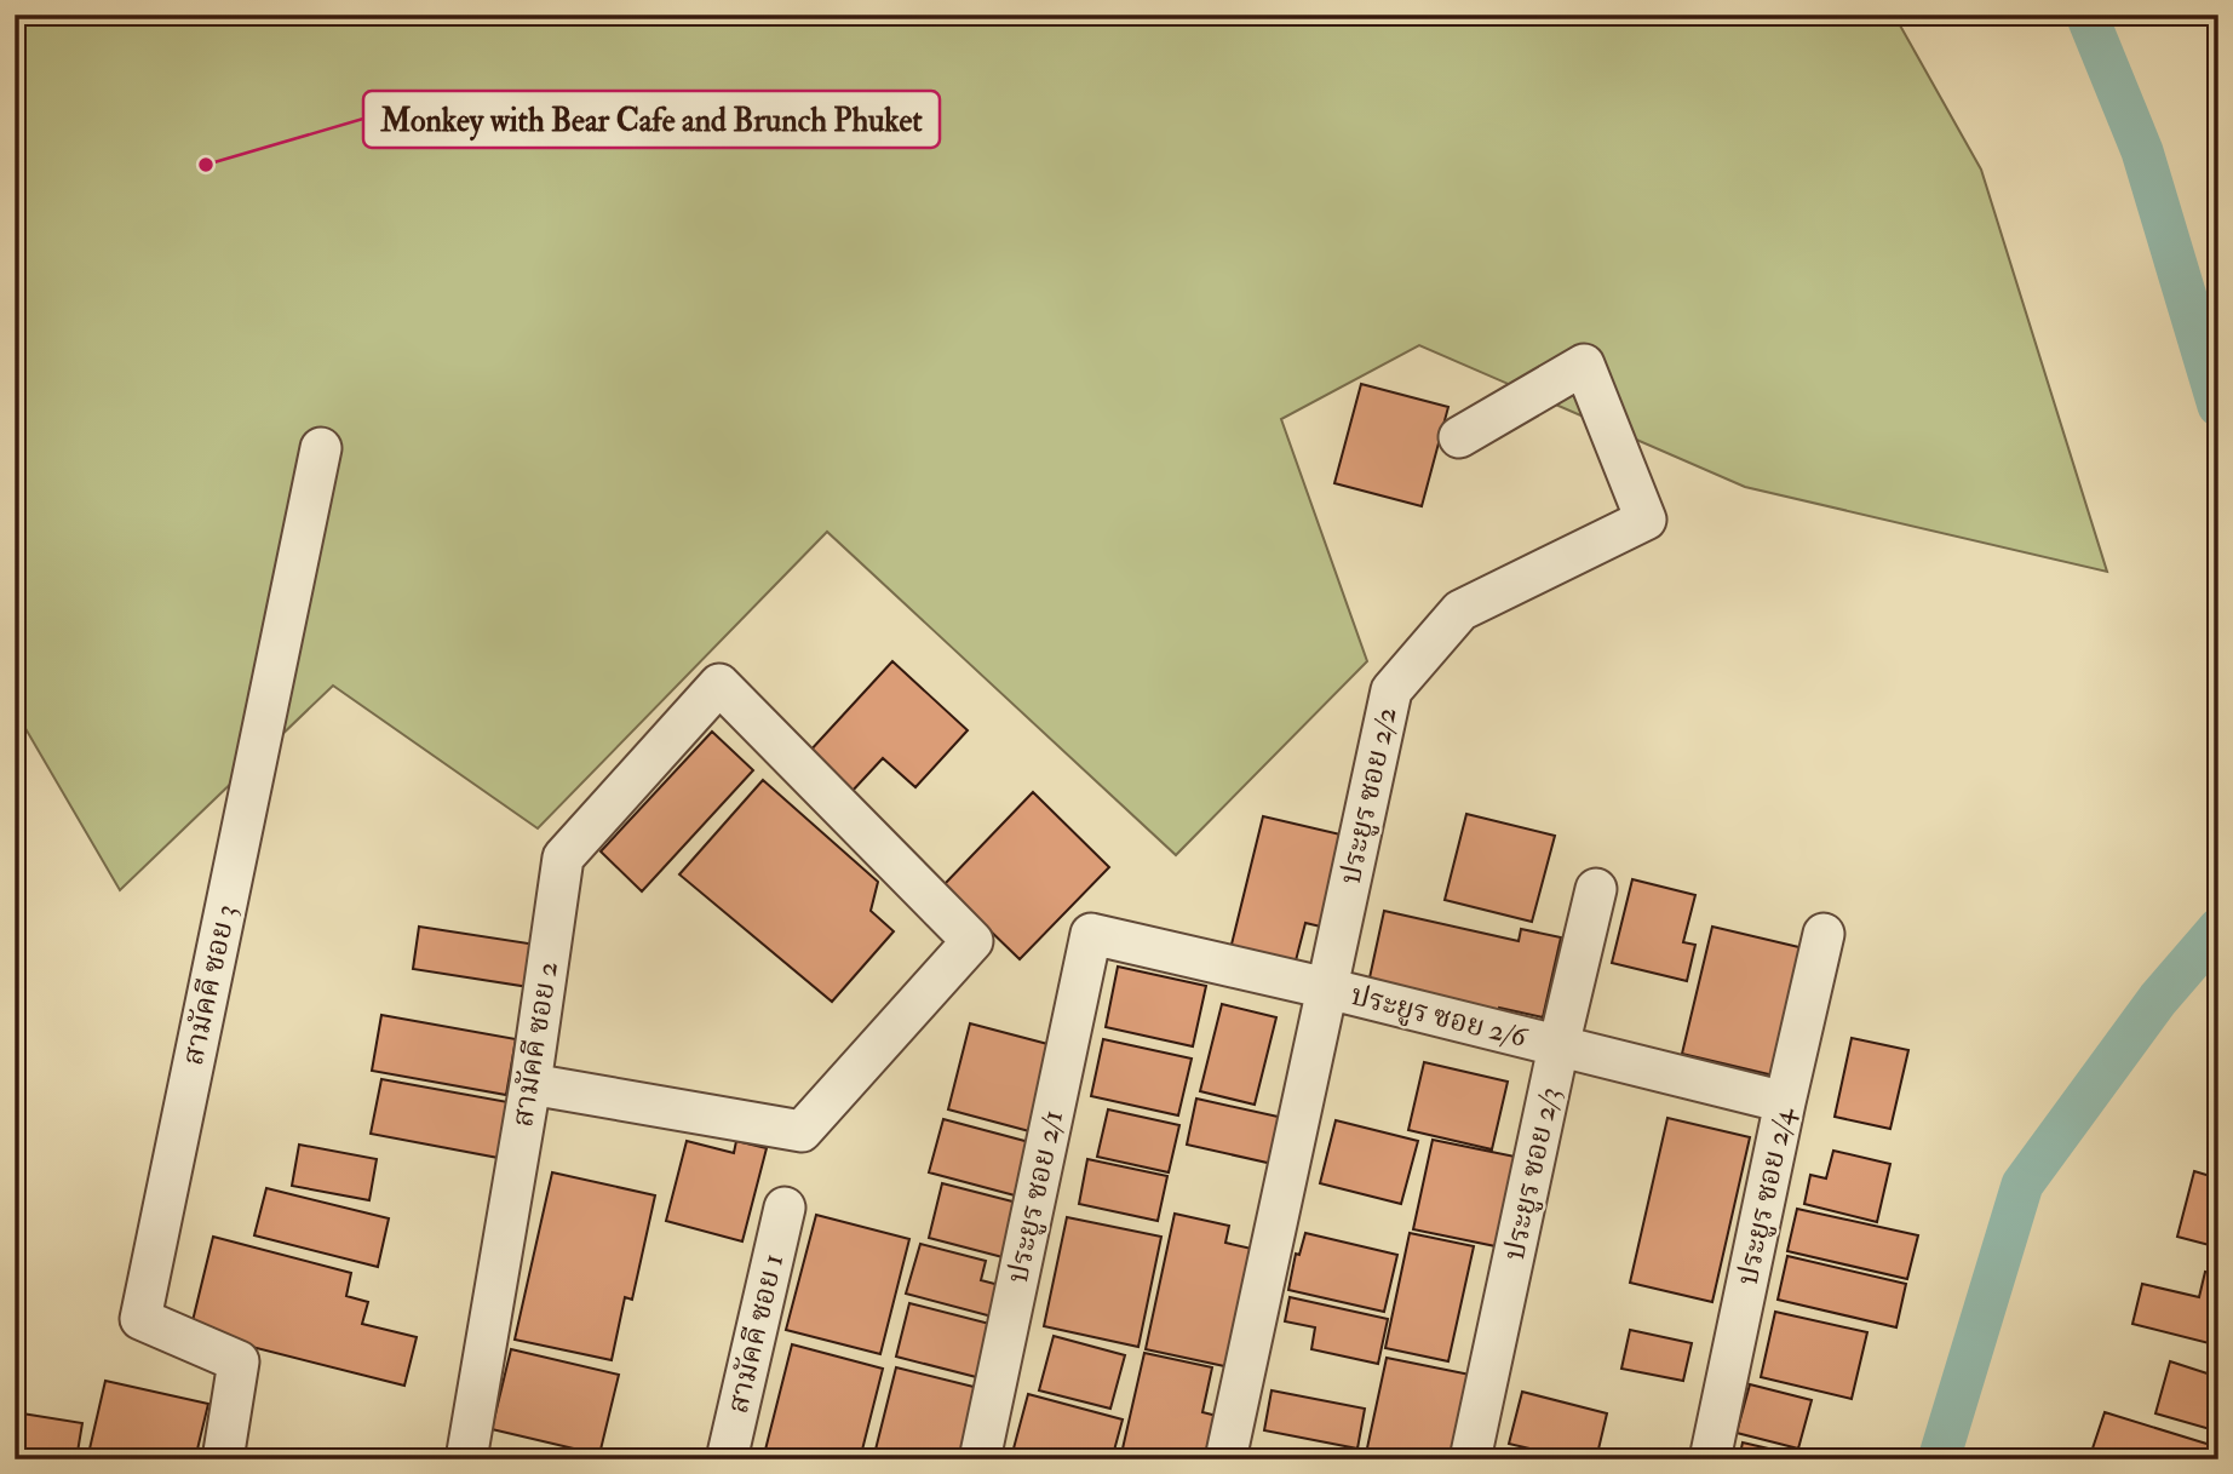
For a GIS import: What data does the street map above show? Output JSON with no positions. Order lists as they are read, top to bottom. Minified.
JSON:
{"streets":{"street":["ประยูร ซอย 2/2","สามัคคี ซอย 3","ประยูร ซอย 2/6","สามัคคี ซอย 2","ประยูร ซอย 2/3","ประยูร ซอย 2/1","ประยูร ซอย 2/4","สามัคคี ซอย 1"]},"crossings":[["ประยูร ซอย 2/2","ประยูร ซอย 2/6"],["ประยูร ซอย 2/6","ประยูร ซอย 2/3"],["ประยูร ซอย 2/6","ประยูร ซอย 2/1"],["ประยูร ซอย 2/6","ประยูร ซอย 2/4"]],"places":["Monkey with Bear Cafe and Brunch Phuket"]}
